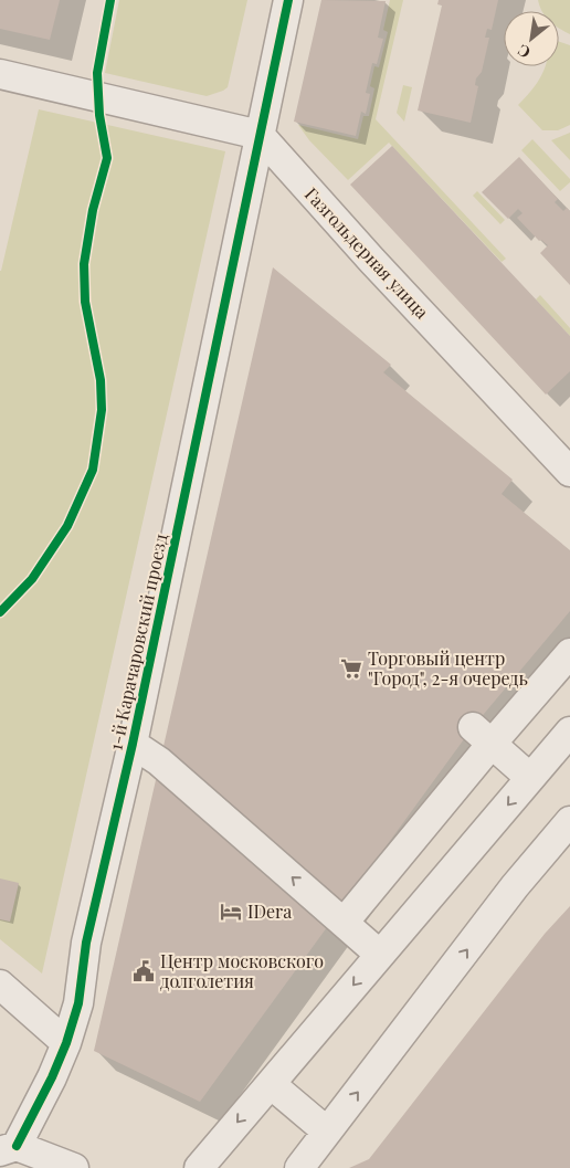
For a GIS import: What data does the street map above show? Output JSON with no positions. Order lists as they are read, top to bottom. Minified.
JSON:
{"streets":{"street":["Газгольдерная улица","1-й Карачаровский проезд"]},"crossings":[["Газгольдерная улица","1-й Карачаровский проезд"]],"places":{"supermarket":["Торговый центр \"Город\", 2-я очередь"],"hotel":["IDera"],"public building":["Центр московского долголетия"]},"north":"bottom left"}
